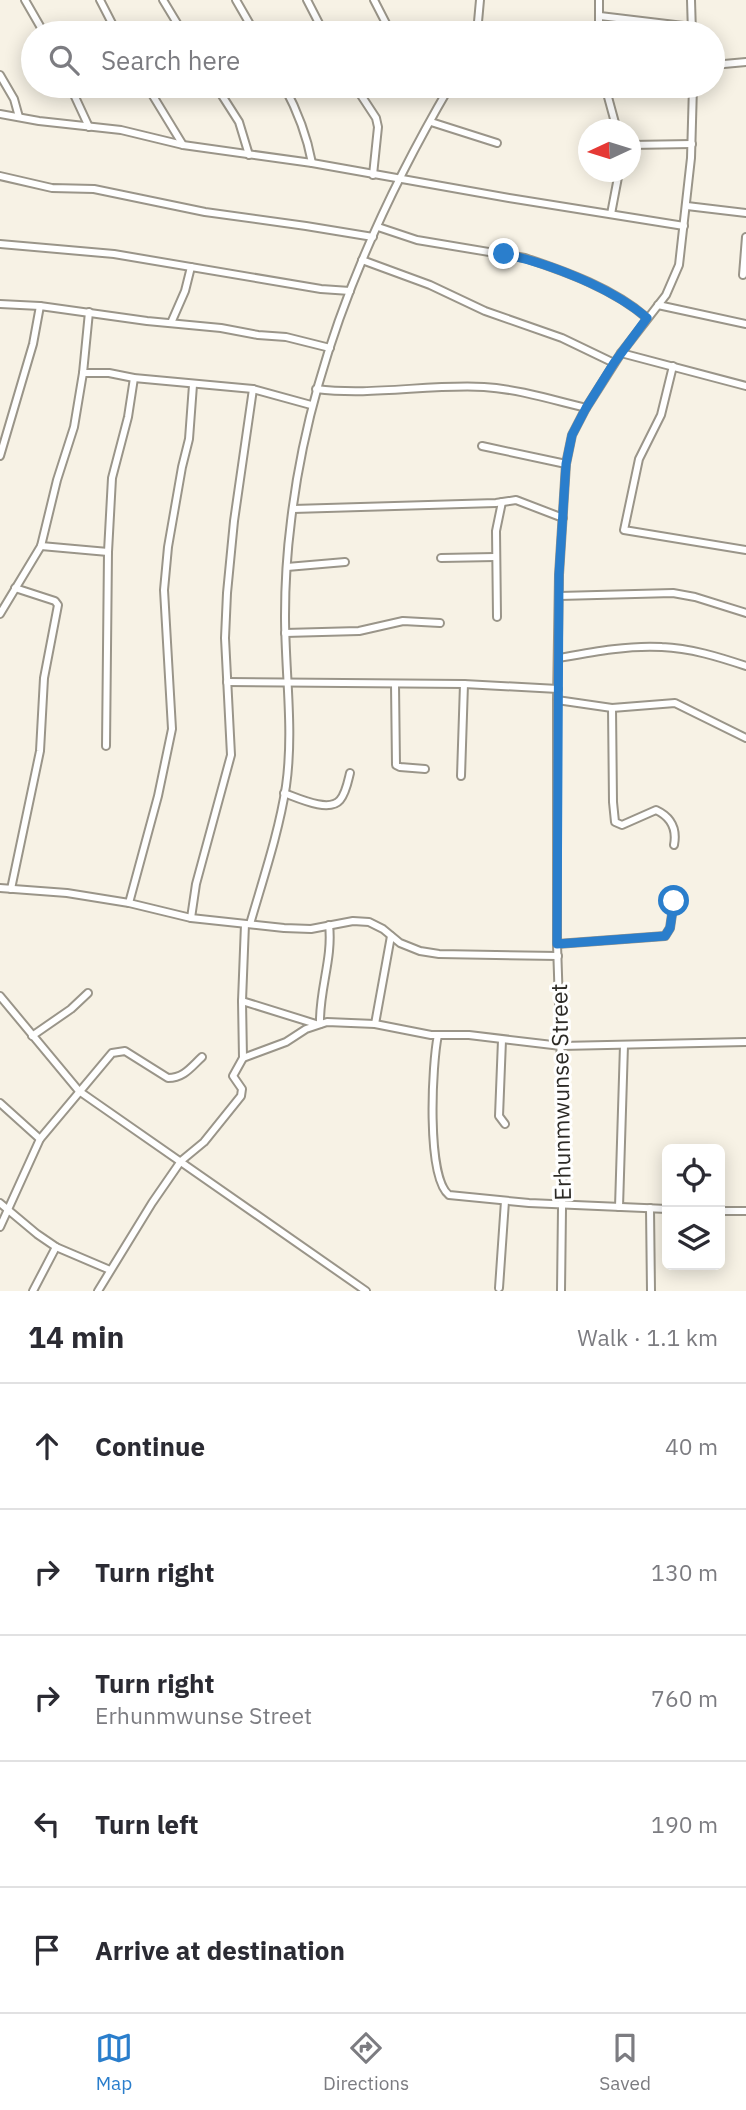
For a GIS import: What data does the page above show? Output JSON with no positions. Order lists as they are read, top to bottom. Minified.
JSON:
{"streets":{"street":["Erhunmwunse Street"]},"north":"left","page":{"search":"Search here","heading":["14 min","Walk · 1.1 km"],"list":[["Continue","40 m"],["Turn right","130 m"],["Turn right","Erhunmwunse Street","760 m"],["Turn left","190 m"],"Arrive at destination"],"nav":["Map","Directions","Saved"]}}
